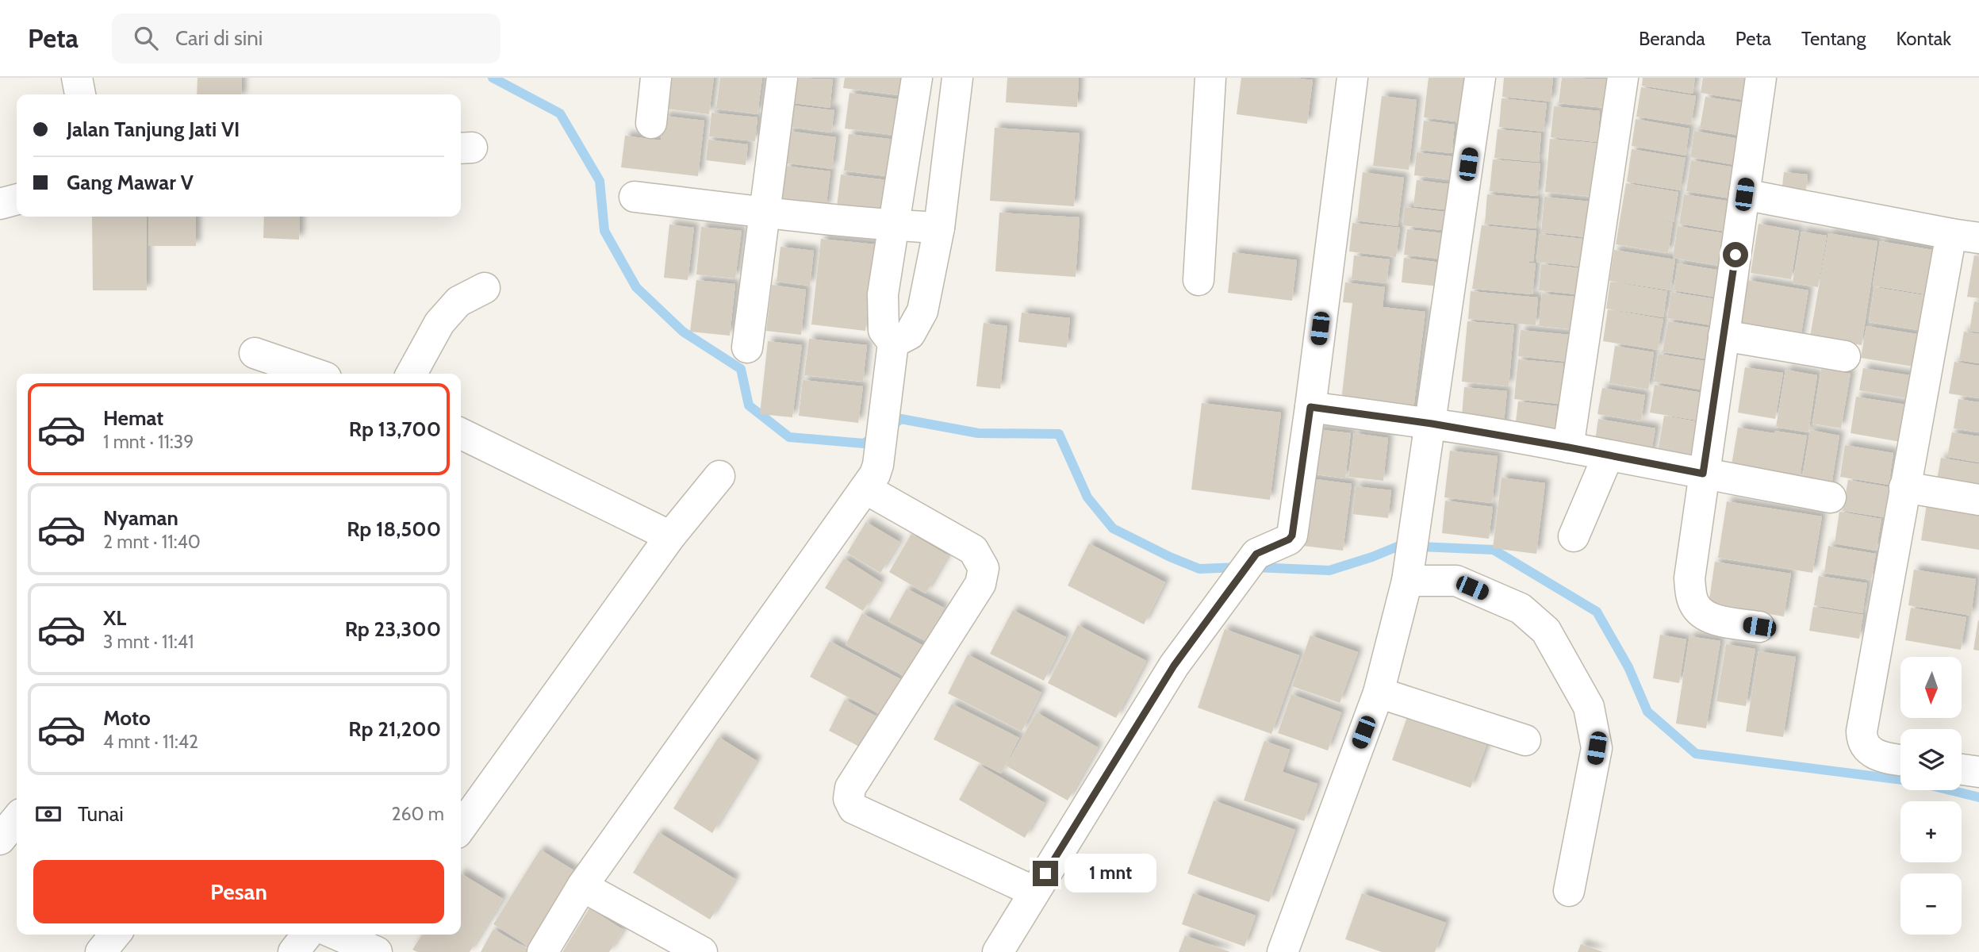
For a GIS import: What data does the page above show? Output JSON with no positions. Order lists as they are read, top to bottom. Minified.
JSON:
{"north":"bottom","page":{"header":"Peta","search":"Cari di sini","nav":["Beranda","Peta","Tentang","Kontak"],"banner":["Jalan Tanjung Jati VI","Gang Mawar V"],"list":[{"name":"Hemat","note":"1 mnt · 11:39","value":"Rp 13,700"},{"name":"Nyaman","note":"2 mnt · 11:40","value":"Rp 18,500"},{"name":"XL","note":"3 mnt · 11:41","value":"Rp 23,300"},{"name":"Moto","note":"4 mnt · 11:42","value":"Rp 21,200"}],"map_buttons":["+","−"],"pay":["Tunai","260 m"],"buttons":"Pesan","bubble":"1 mnt"}}
